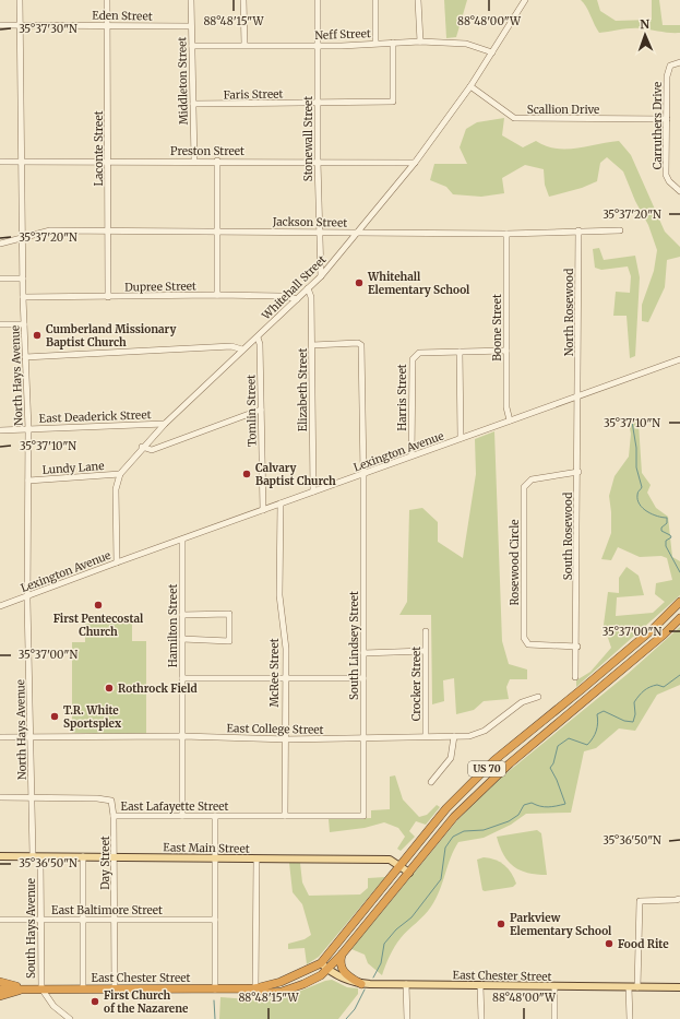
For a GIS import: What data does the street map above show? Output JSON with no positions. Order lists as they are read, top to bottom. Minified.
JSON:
{"streets":{"highway":["US 70","East Chester Street"],"main road":["East Main Street"],"street":["Eden Street","Neff Street","Middleton Street","Faris Street","Scallion Drive","Carruthers Drive","Stonewall Street","Laconte Street","Preston Street","Jackson Street","Dupree Street","Whitehall Street","North Rosewood","Boone Street","North Hays Avenue","Elizabeth Street","Harris Street","Tomlin Street","East Deaderick Street","Lexington Avenue","Lundy Lane","South Rosewood","Rosewood Circle","Hamilton Street","South Lindsey Street","McRee Street","Crocker Street","East College Street","East Lafayette Street","Day Street","East Baltimore Street","South Hays Avenue"]},"crossings":[["Eden Street","Middleton Street"],["Eden Street","Laconte Street"],["Eden Street","North Hays Avenue"],["Neff Street","Middleton Street"],["Neff Street","Faris Street"],["Neff Street","Stonewall Street"],["Neff Street","Whitehall Street"],["Middleton Street","Faris Street"],["Middleton Street","Preston Street"],["Faris Street","Stonewall Street"],["Scallion Drive","Carruthers Drive"],["Scallion Drive","Whitehall Street"],["Stonewall Street","Preston Street"],["Stonewall Street","Jackson Street"],["Stonewall Street","Whitehall Street"],["Laconte Street","Preston Street"],["Laconte Street","Jackson Street"],["Laconte Street","Dupree Street"],["Preston Street","Whitehall Street"],["Preston Street","North Hays Avenue"],["Jackson Street","Whitehall Street"],["Jackson Street","North Rosewood"],["Jackson Street","Boone Street"],["Jackson Street","North Hays Avenue"],["Dupree Street","Whitehall Street"],["Dupree Street","North Hays Avenue"],["Whitehall Street","Elizabeth Street"],["Whitehall Street","Tomlin Street"],["Whitehall Street","East Deaderick Street"],["Whitehall Street","Lexington Avenue"],["Whitehall Street","Lundy Lane"],["North Rosewood","Lexington Avenue"],["North Rosewood","South Rosewood"],["Boone Street","Harris Street"],["Boone Street","Lexington Avenue"],["North Hays Avenue","East Deaderick Street"],["North Hays Avenue","Lexington Avenue"],["North Hays Avenue","Lundy Lane"],["North Hays Avenue","East College Street"],["North Hays Avenue","East Lafayette Street"],["North Hays Avenue","East Main Street"],["North Hays Avenue","South Hays Avenue"],["Elizabeth Street","Lexington Avenue"],["Elizabeth Street","South Lindsey Street"],["Harris Street","Lexington Avenue"],["Tomlin Street","Lexington Avenue"],["Lexington Avenue","South Rosewood"],["Lexington Avenue","Hamilton Street"],["Lexington Avenue","South Lindsey Street"],["Lexington Avenue","McRee Street"],["South Rosewood","Rosewood Circle"],["Hamilton Street","East College Street"],["Hamilton Street","East Lafayette Street"],["South Lindsey Street","East College Street"],["South Lindsey Street","East Lafayette Street"],["McRee Street","East College Street"],["McRee Street","East Lafayette Street"],["Crocker Street","East College Street"],["US 70","East Main Street"],["US 70","East Chester Street"],["East Lafayette Street","Day Street"],["East Main Street","Day Street"],["East Main Street","South Hays Avenue"],["Day Street","East Baltimore Street"],["Day Street","East Chester Street"],["East Baltimore Street","South Hays Avenue"],["South Hays Avenue","East Chester Street"]],"places":["Whitehall Elementary School","Cumberland Missionary Baptist Church","Calvary Baptist Church","First Pentecostal Church","Rothrock Field","T.R. White Sportsplex","Parkview Elementary School","Food Rite","First Church of the Nazarene"],"north":"top","coordinates":["88°48'15\"W","88°48'00\"W","35°37'30\"N","35°37'20\"N","35°37'10\"N","35°37'00\"N","35°36'50\"N"]}
